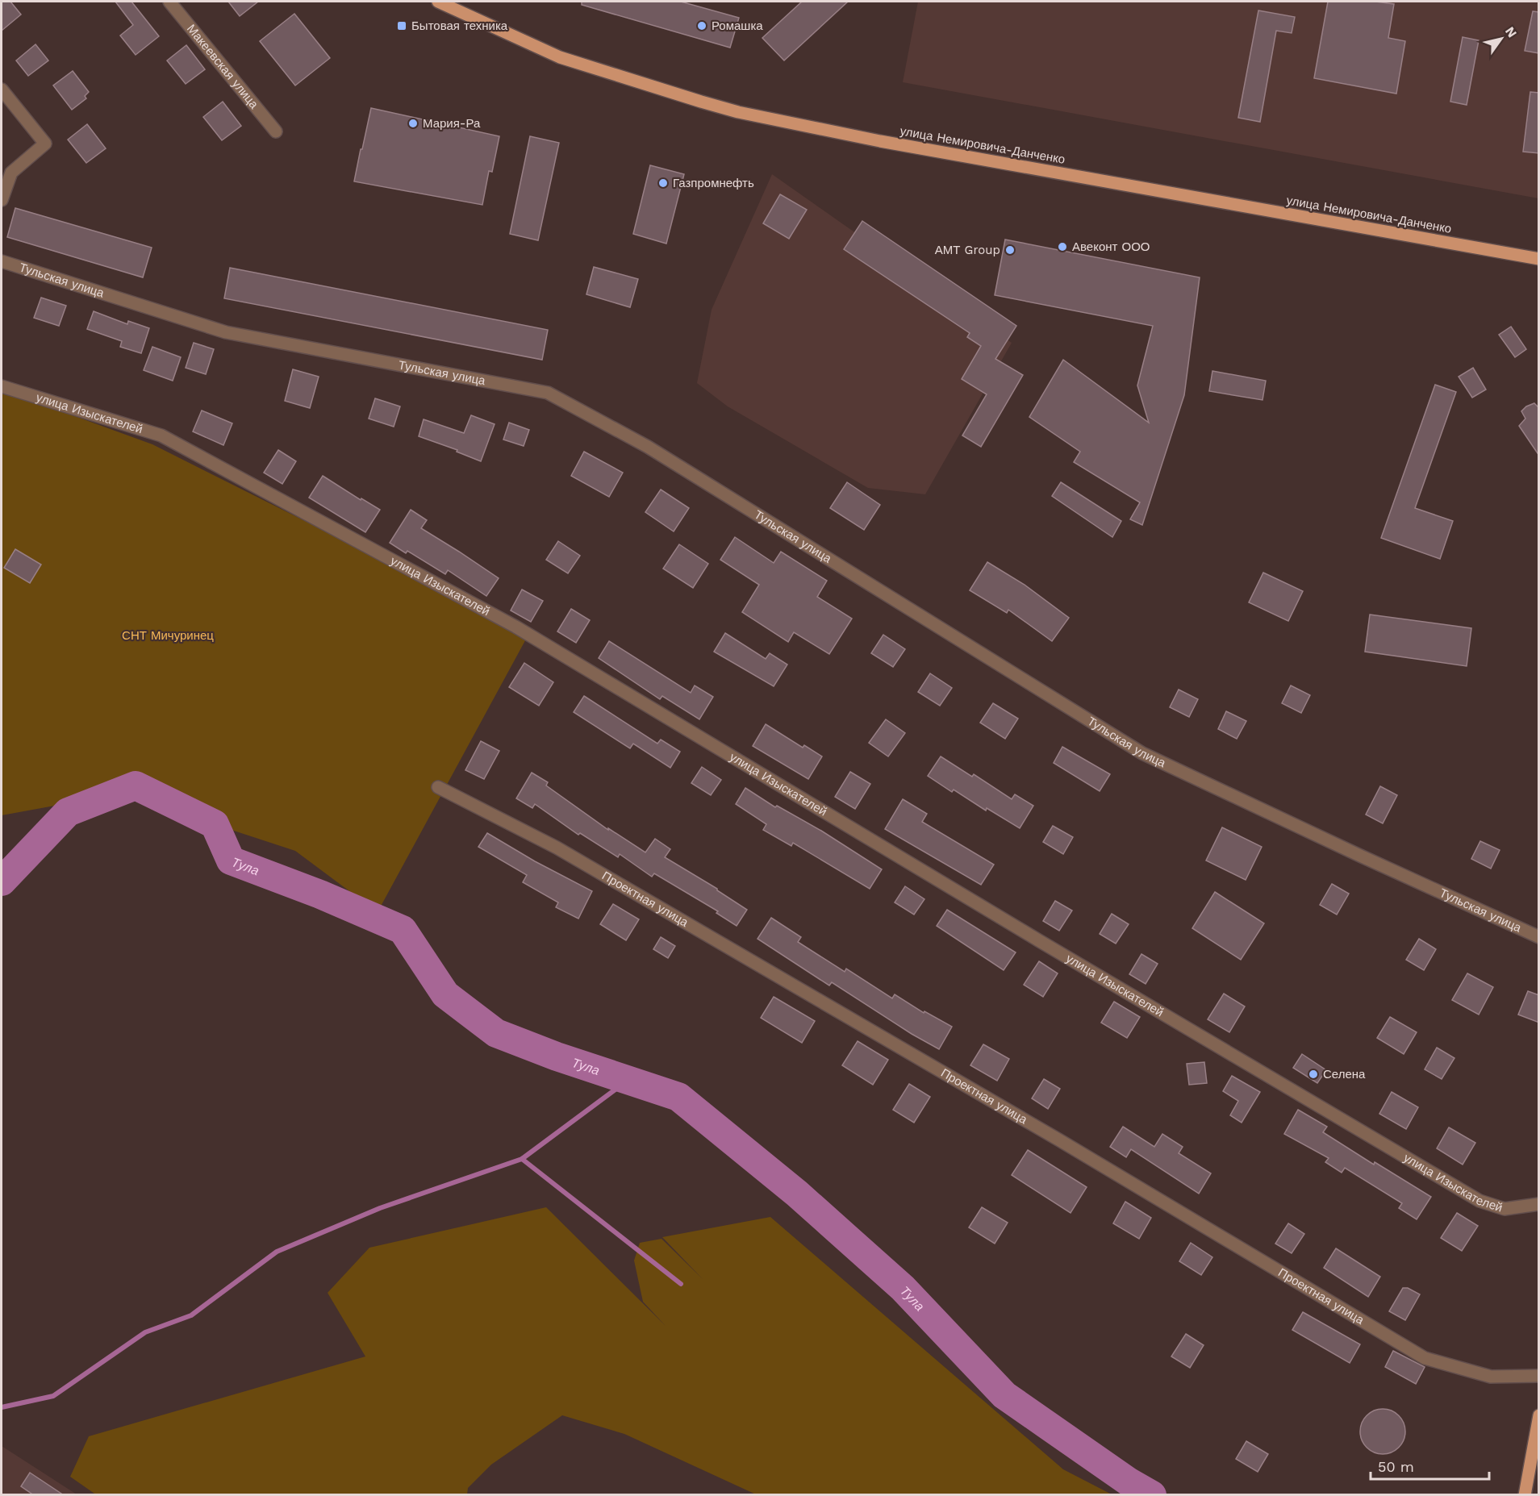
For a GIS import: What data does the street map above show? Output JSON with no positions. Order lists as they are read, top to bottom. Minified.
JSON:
{"streets":{"main road":["улица Немировича-Данченко"],"street":["Макеевская улица","Тульская улица","улица Изыскателей","Проектная улица"]},"water":["Тула"],"parks":["СНТ Мичуринец"],"places":{"transit":["Бытовая техника"],"other":["Ромашка","Мария-Ра","Газпромнефть","Авеконт ООО","АМТ Group","Селена"]},"scale_bar":"50 m","north":"top right"}
